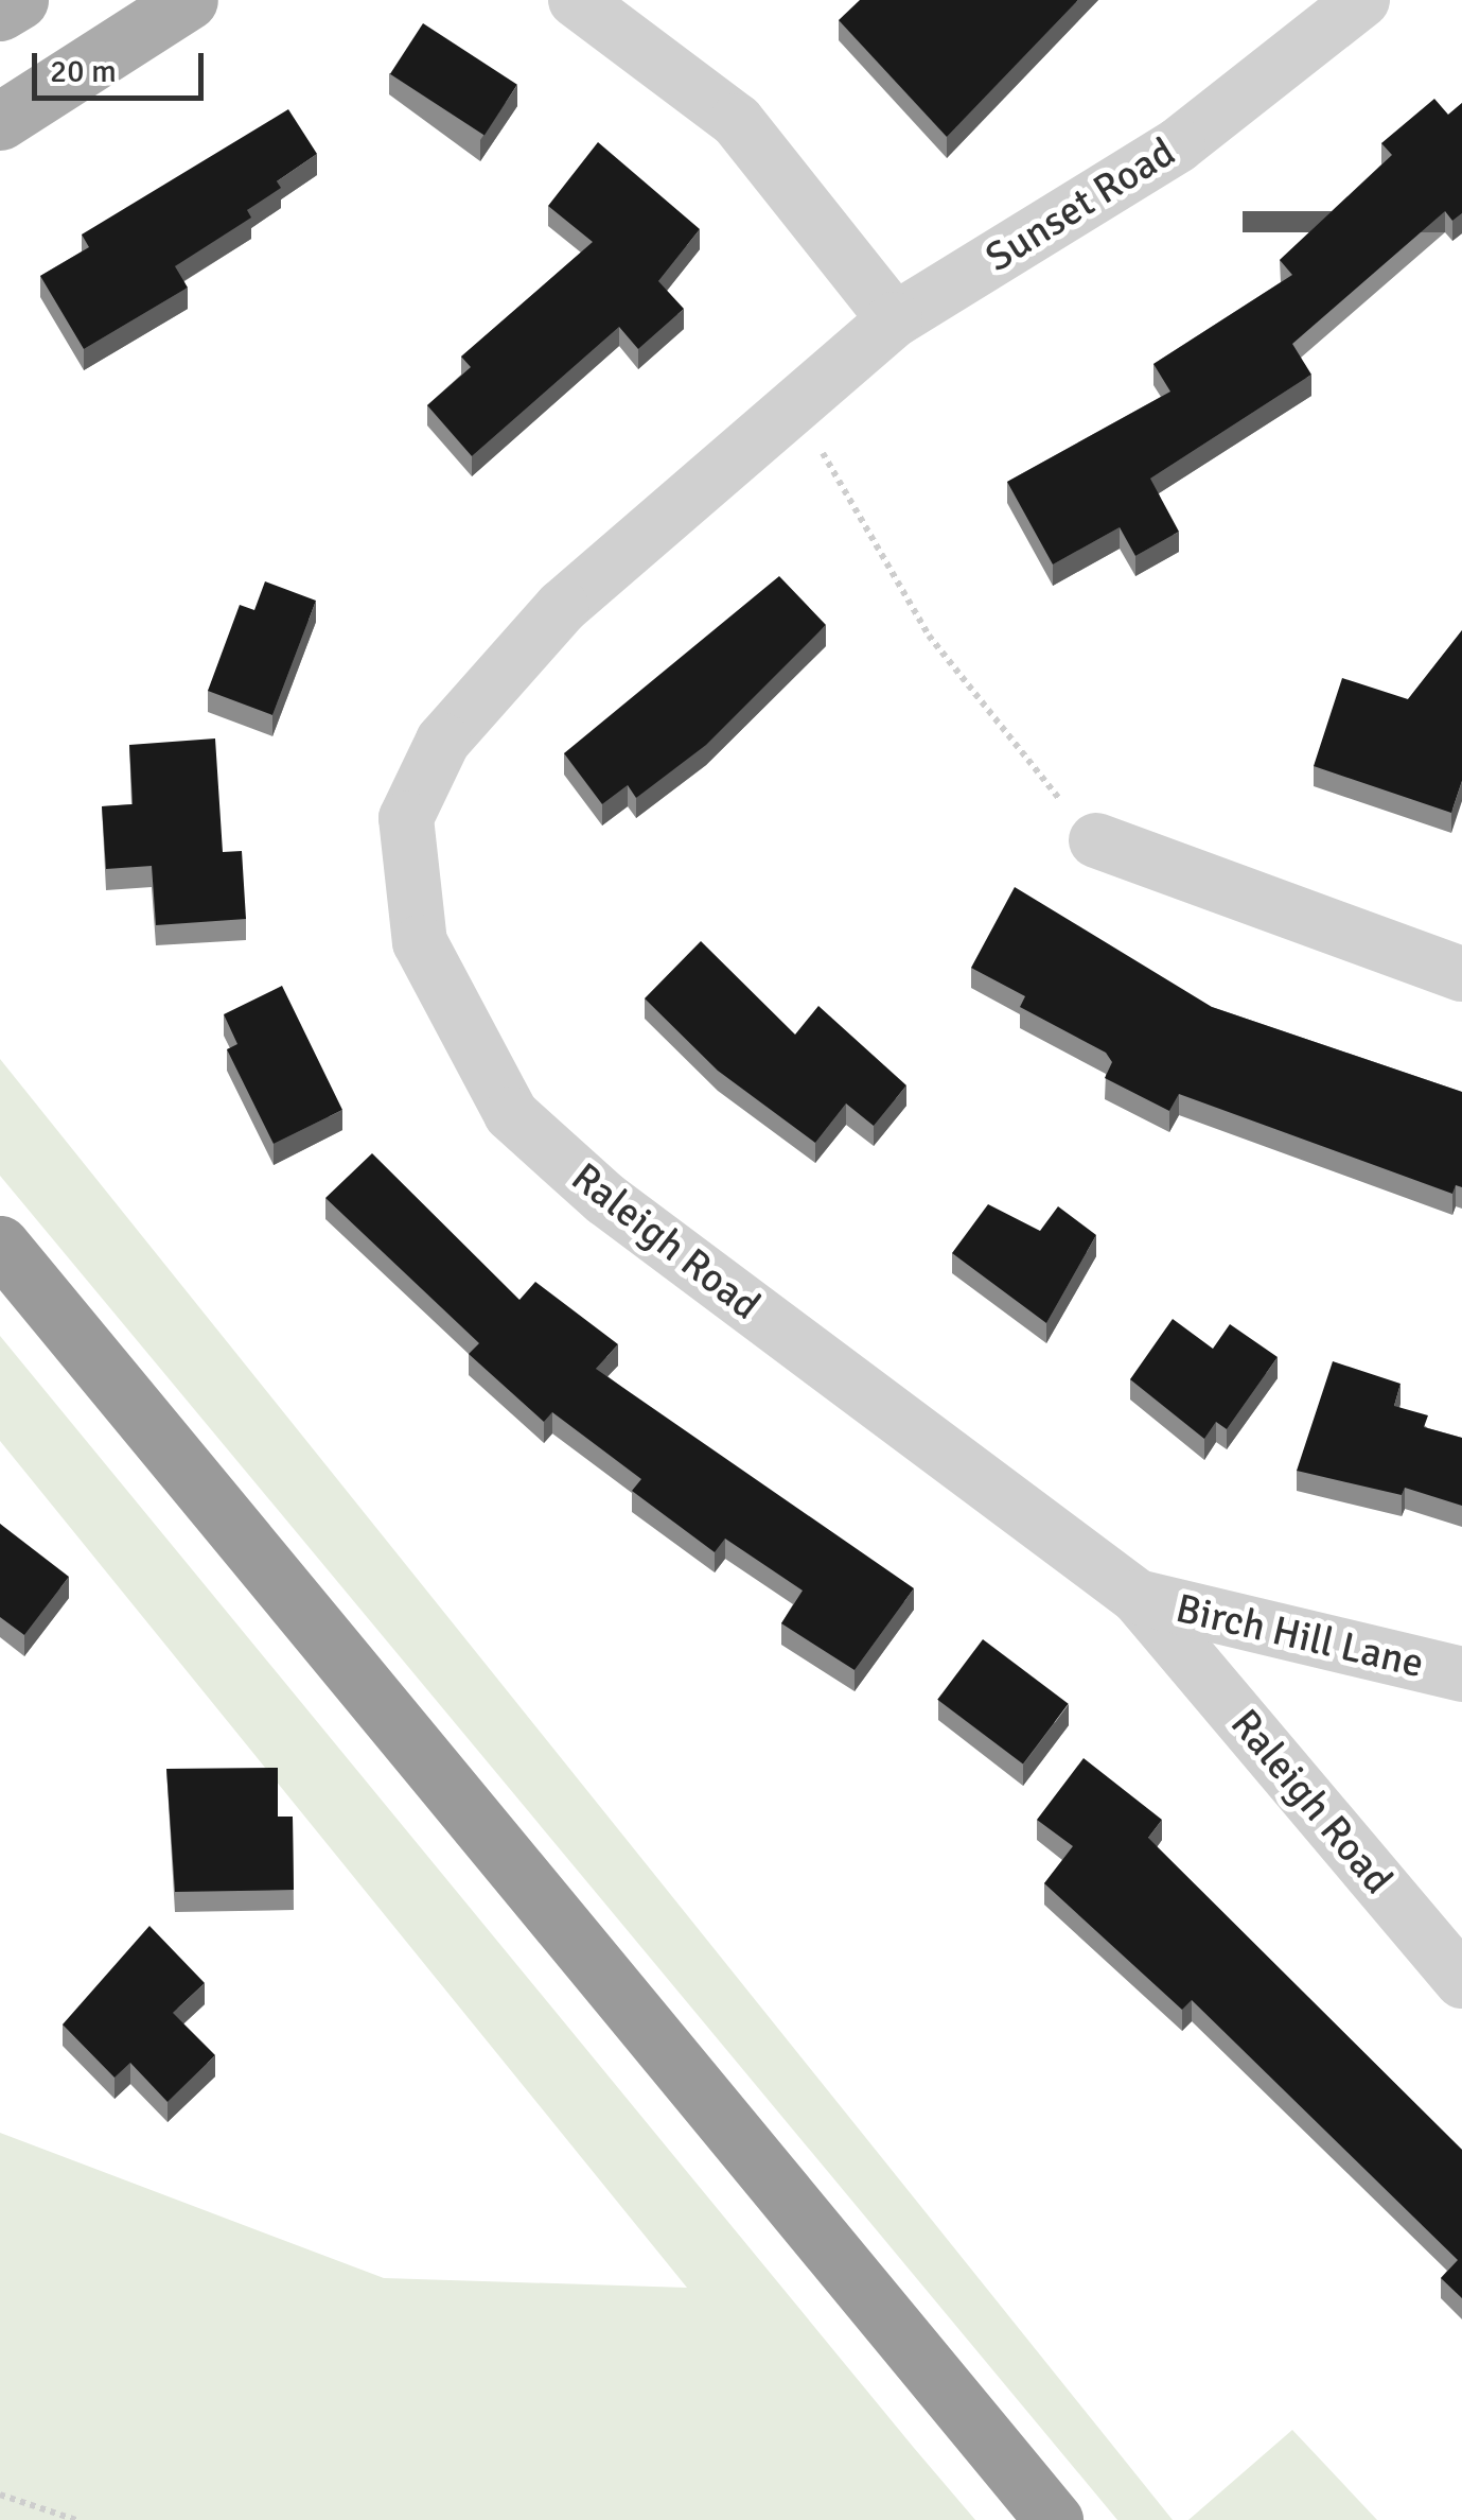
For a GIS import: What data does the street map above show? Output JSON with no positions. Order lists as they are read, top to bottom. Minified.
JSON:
{"streets":{"street":["Sunset Road","Raleigh Road","Birch Hill Lane"]},"crossings":[["Sunset Road","Raleigh Road"],["Raleigh Road","Birch Hill Lane"]],"scale_bar":"20 m"}
